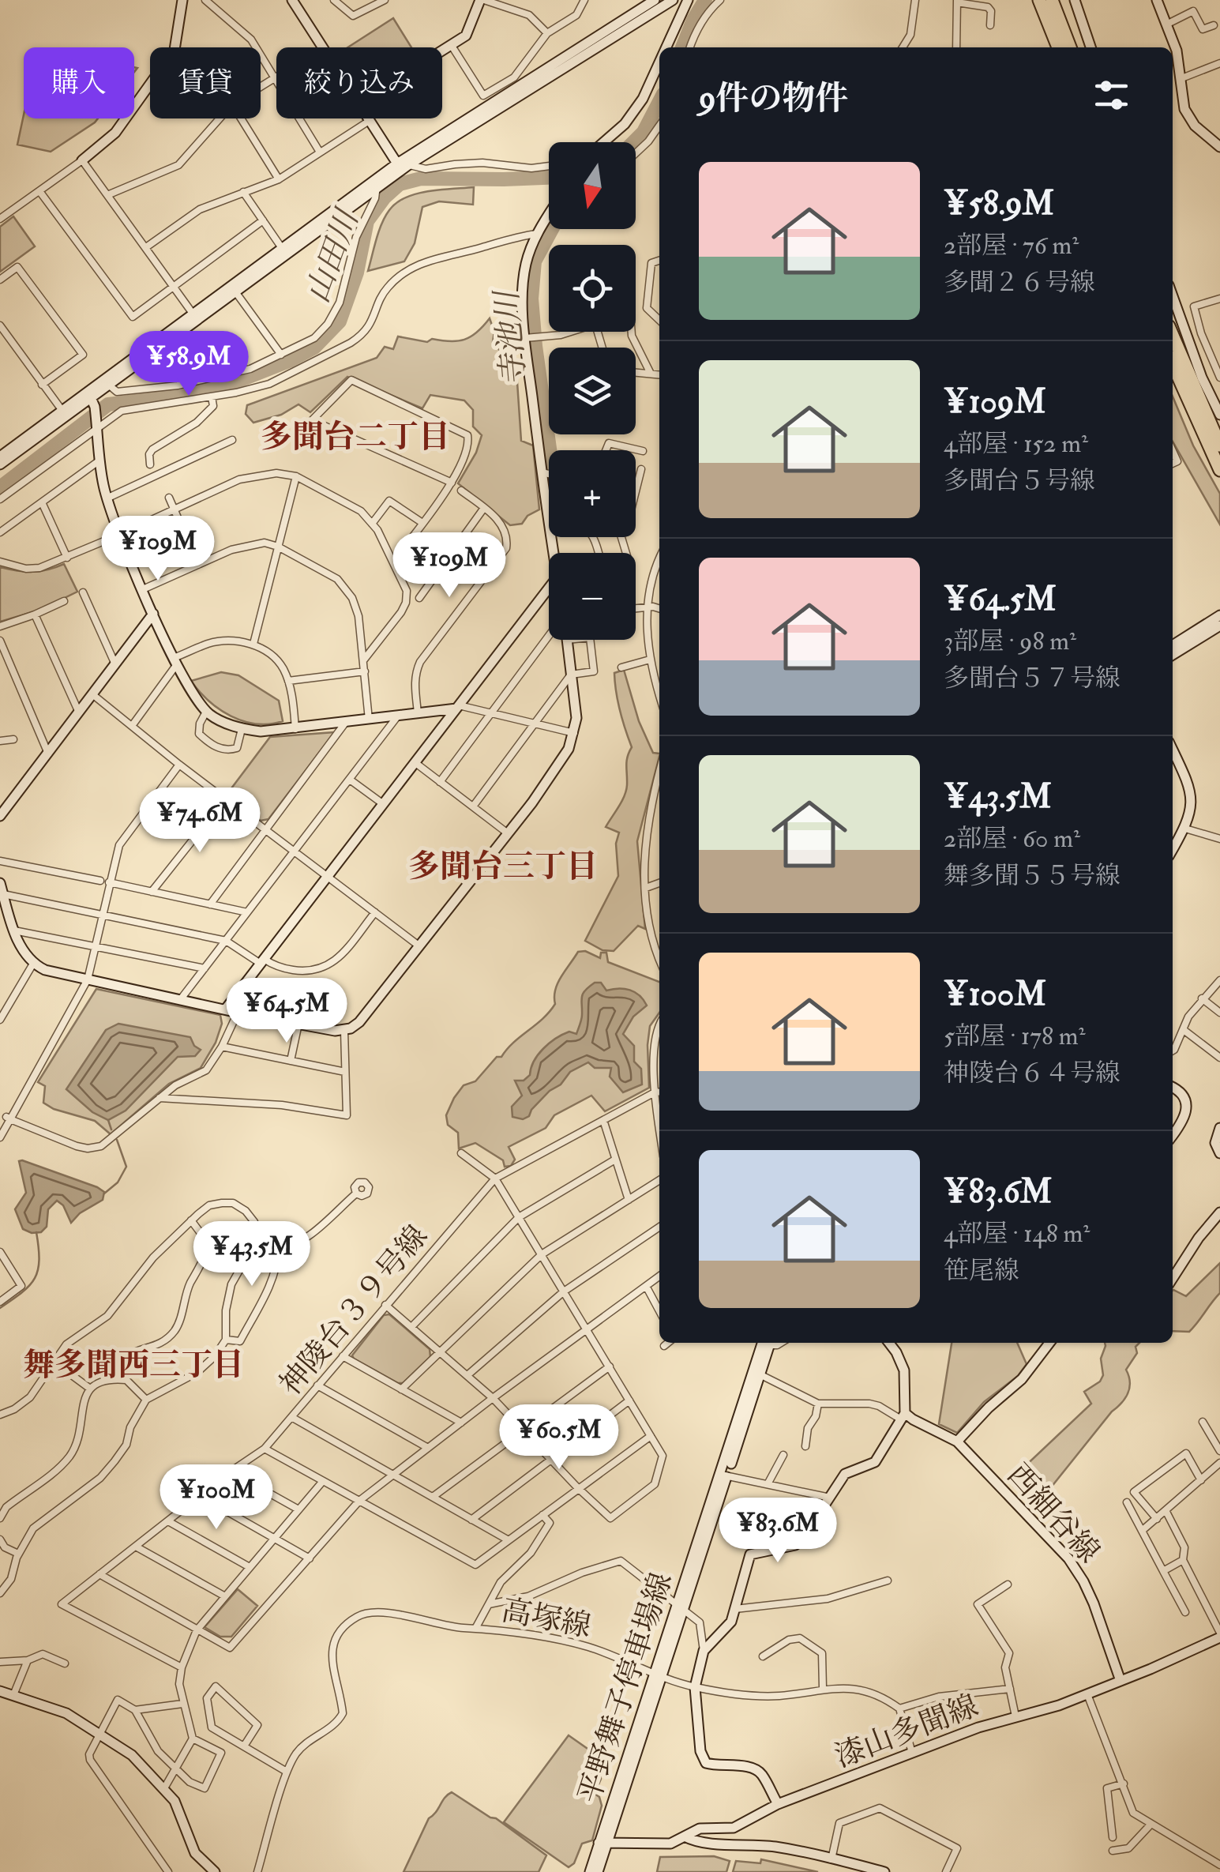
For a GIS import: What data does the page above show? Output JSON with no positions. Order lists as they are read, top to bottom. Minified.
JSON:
{"streets":{"street":["神陵台３９号線","西細谷線","高塚線","平野舞子停車場線","漆山多聞線"]},"crossings":[["西細谷線","漆山多聞線"],["高塚線","平野舞子停車場線"],["平野舞子停車場線","漆山多聞線"]],"districts":["多聞台二丁目","多聞台三丁目","舞多聞西三丁目"],"water":["山田川","寺池川"],"north":"bottom","page":{"chip":["購入","賃貸","絞り込み"],"heading":"9件の物件","map_buttons":["+","−"],"list":[{"name":"¥58.9M","note":"2部屋 · 76 m² · 多聞２６号線"},{"name":"¥109M","note":"4部屋 · 152 m² · 多聞台５号線"},{"name":"¥64.5M","note":"3部屋 · 98 m² · 多聞台５７号線"},{"name":"¥43.5M","note":"2部屋 · 60 m² · 舞多聞５５号線"},{"name":"¥100M","note":"5部屋 · 178 m² · 神陵台６４号線"},{"name":"¥83.6M","note":"4部屋 · 148 m² · 笹尾線"}],"price":["¥58.9M","¥109M","¥109M","¥74.6M","¥64.5M","¥43.5M","¥60.5M","¥100M","¥83.6M"]}}
